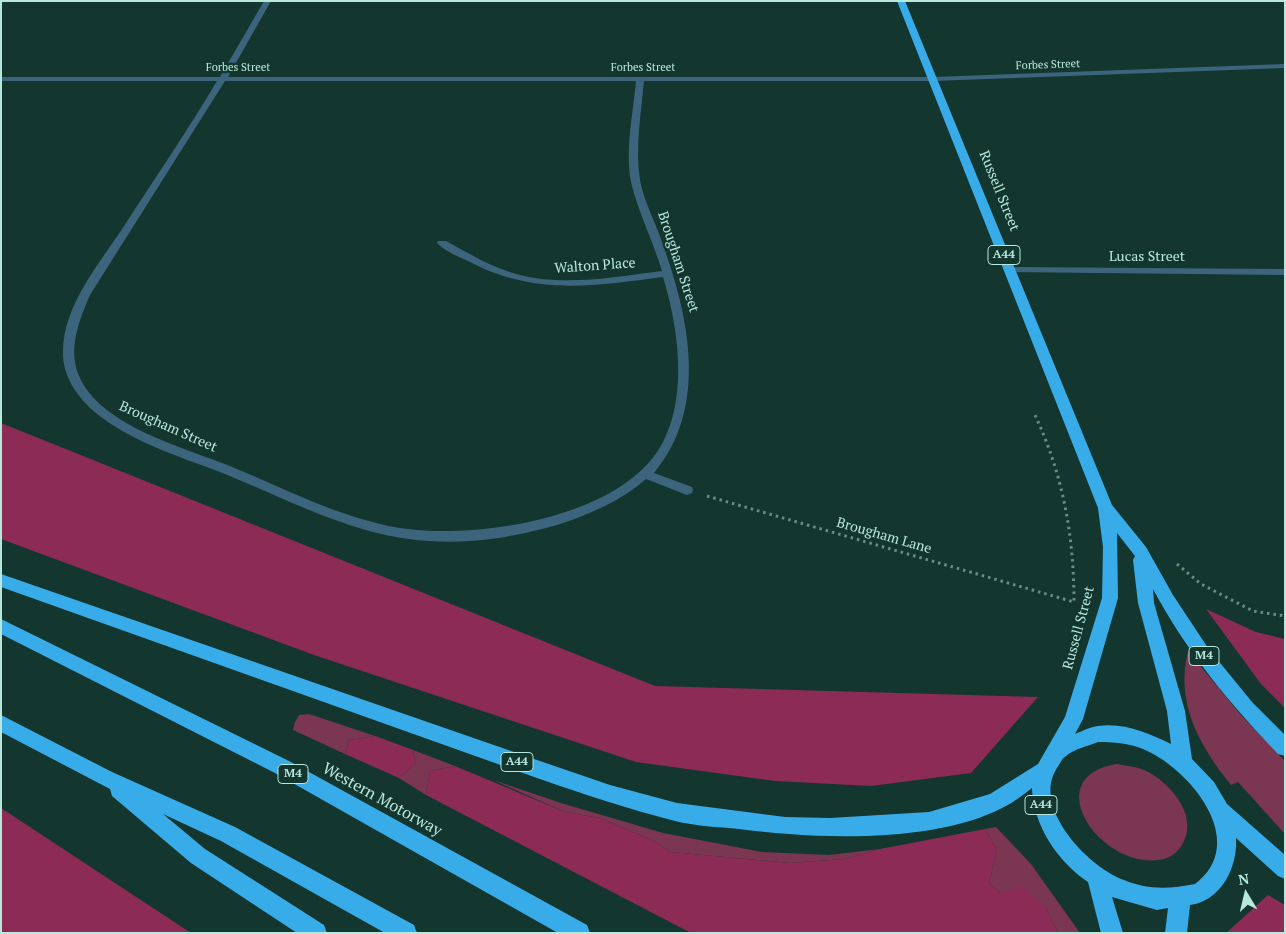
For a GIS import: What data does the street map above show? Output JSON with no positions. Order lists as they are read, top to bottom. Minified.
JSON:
{"streets":{"highway":["Russell Street","A44","M4","Western Motorway"],"street":["Forbes Street","Lucas Street","Brougham Street","Walton Place"],"path":["Brougham Lane"]},"crossings":[["Forbes Street","Russell Street"],["Forbes Street","Brougham Street"],["Russell Street","A44"],["Russell Street","Lucas Street"],["Russell Street","M4"],["Brougham Street","Walton Place"]],"north":"top"}
